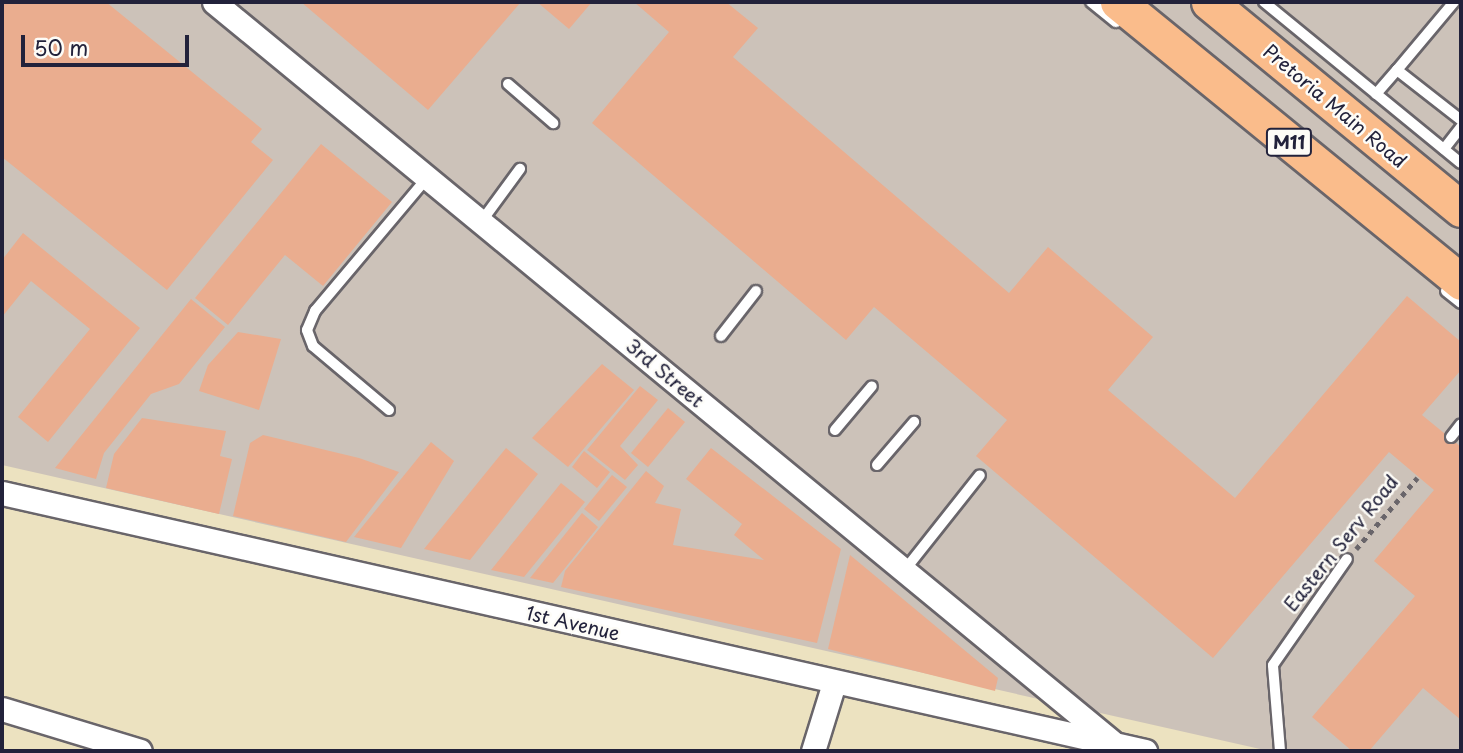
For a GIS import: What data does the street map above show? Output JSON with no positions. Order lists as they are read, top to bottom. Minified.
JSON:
{"streets":{"main road":["Pretoria Main Road","M11"],"street":["3rd Street","1st Avenue"],"lane":["Eastern Serv Road"]},"crossings":[["3rd Street","1st Avenue"]],"scale_bar":"50 m"}
